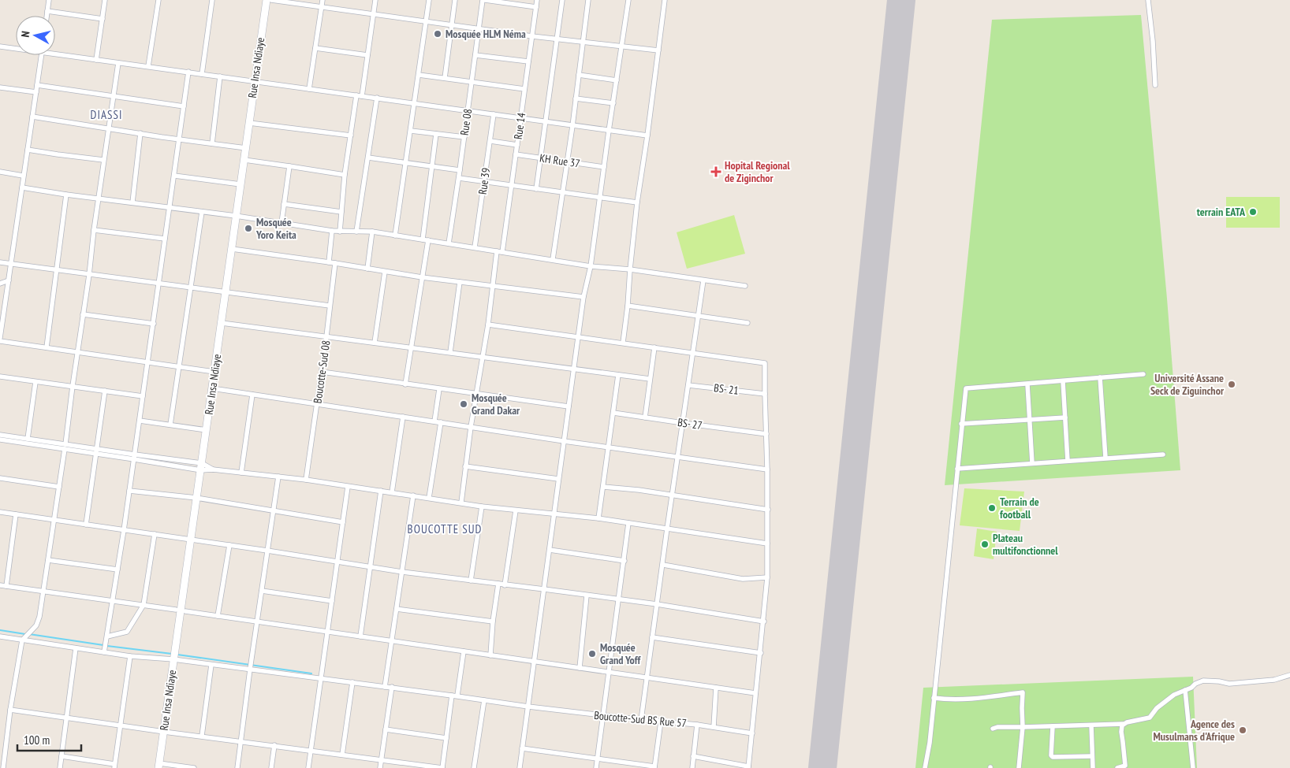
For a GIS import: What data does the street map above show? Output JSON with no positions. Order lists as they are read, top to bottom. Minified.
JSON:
{"streets":{"main road":["Rue Insa Ndiaye"],"street":["Rue 08","Rue 14","KH Rue 37","Rue 39","Boucotte-Sud 08","BS- 21","BS- 27","Boucotte-Sud BS Rue 57"]},"crossings":[["Rue Insa Ndiaye","Boucotte-Sud BS Rue 57"],["Rue 14","KH Rue 37"]],"districts":["DIASSI","BOUCOTTE SUD"],"places":{"other":["Mosquée HLM Néma","terrain EATA","Mosquée Yoro Keita","Université Assane Seck de Ziguinchor","Mosquée Grand Dakar","Terrain de football","Plateau multifonctionnel","Mosquée Grand Yoff","Agence des Musulmans d'Afrique"],"health":["Hopital Regional de Ziginchor"]},"scale_bar":"100 m","north":"left"}
